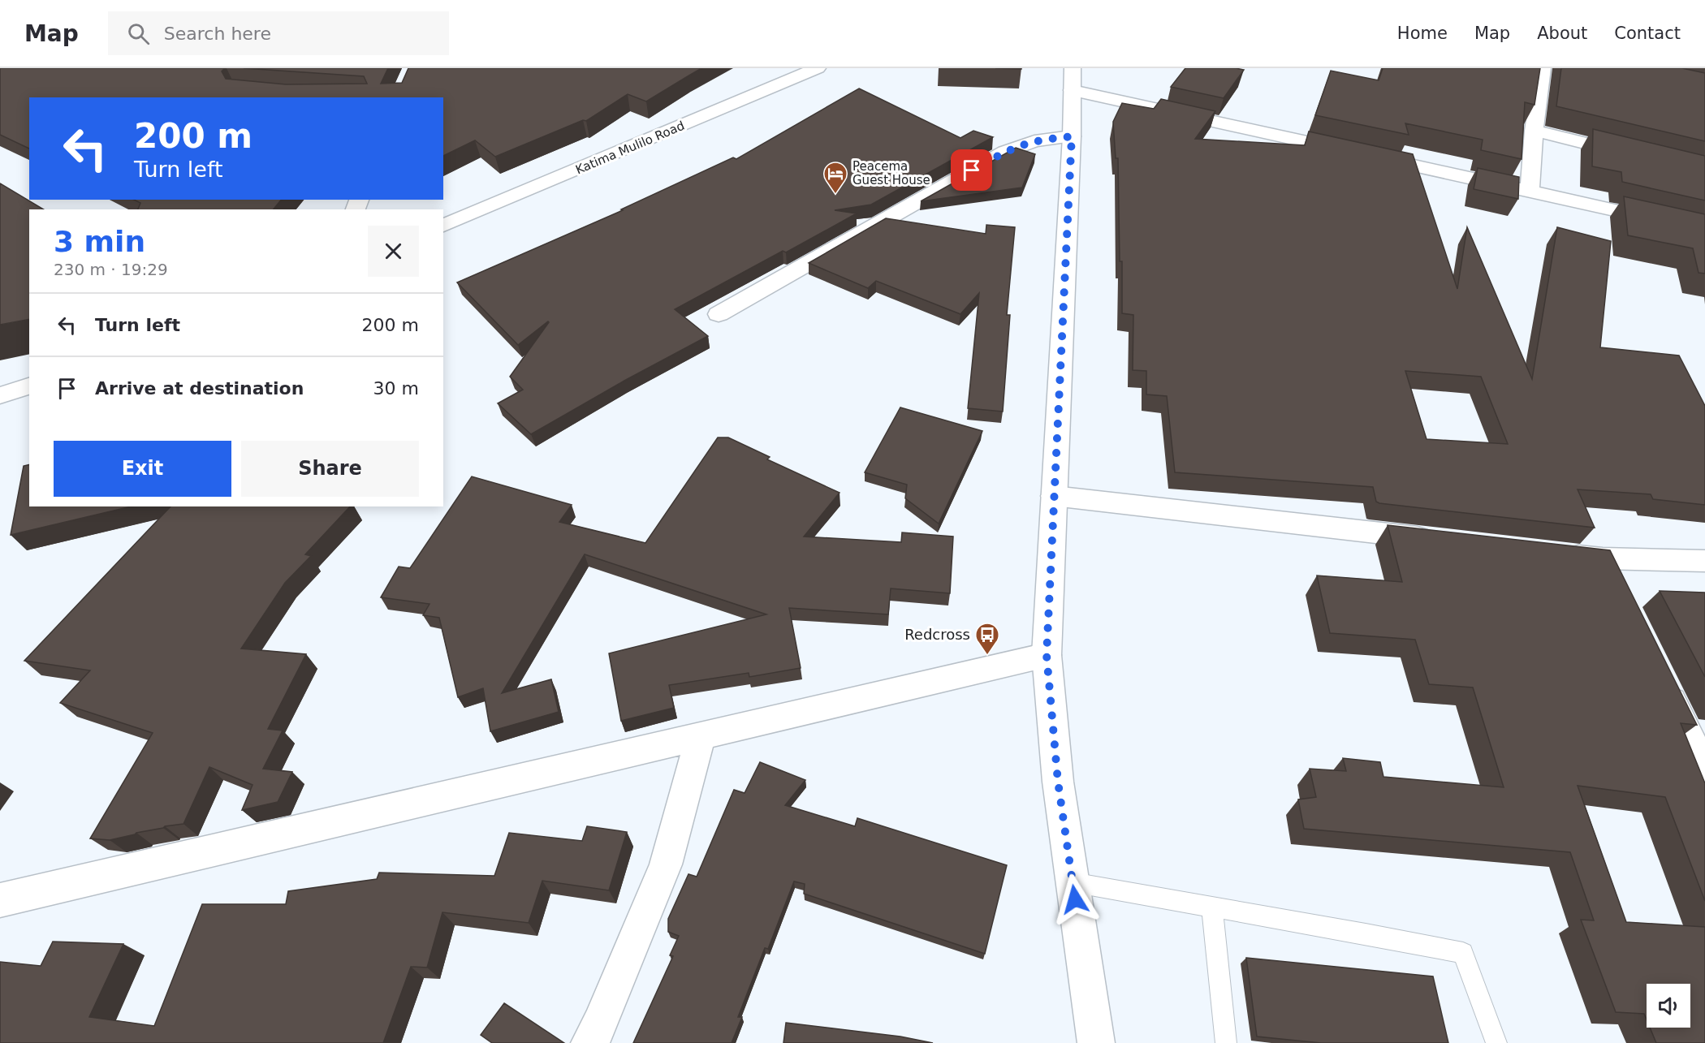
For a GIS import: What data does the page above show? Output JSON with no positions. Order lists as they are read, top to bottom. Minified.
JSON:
{"streets":{"street":["Katima Mulilo Road"]},"places":{"hotel":["Peacema Guest House"],"bus stop":["Redcross"]},"page":{"header":"Map","search":"Search here","nav":["Home","Map","About","Contact"],"turn":["200 m","Turn left"],"heading":["3 min","230 m · 19:29"],"list":[{"name":"Turn left","value":"200 m"},{"name":"Arrive at destination","value":"30 m"}],"buttons":["Exit","Share"]}}
